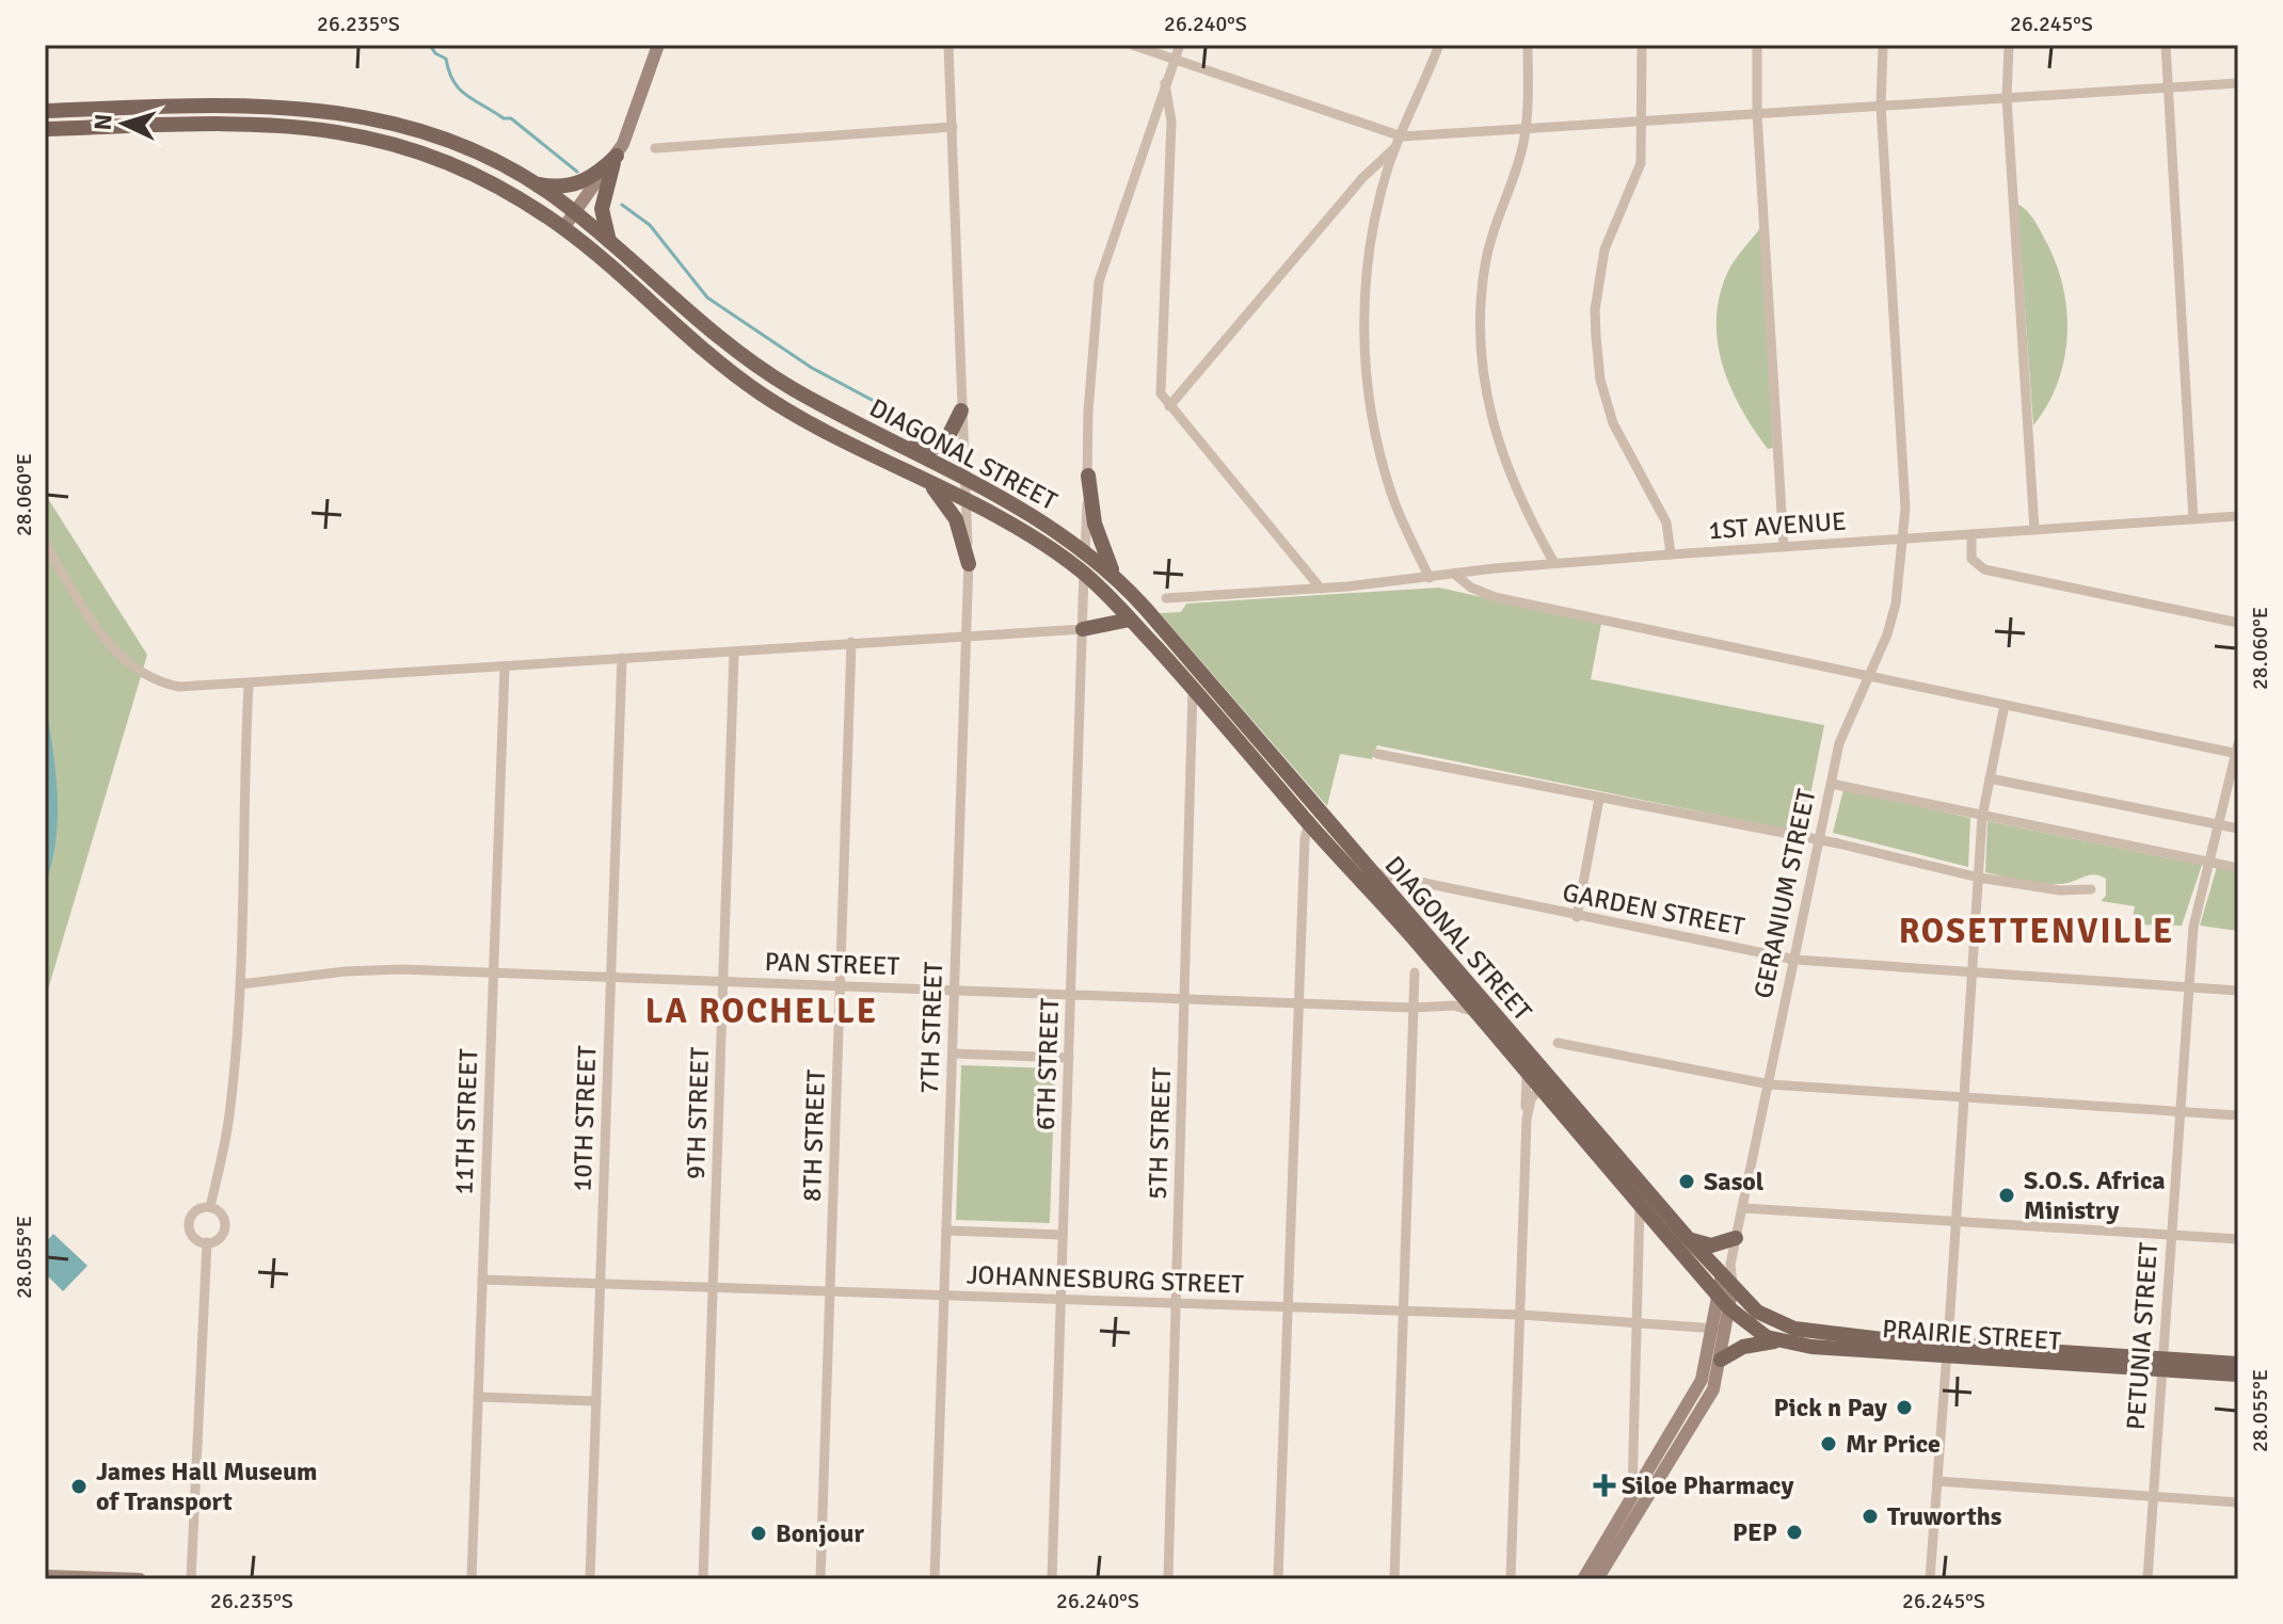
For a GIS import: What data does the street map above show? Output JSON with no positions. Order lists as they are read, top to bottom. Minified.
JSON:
{"streets":{"main road":["DIAGONAL STREET","GERANIUM STREET","PRAIRIE STREET"],"street":["1ST AVENUE","GARDEN STREET","PAN STREET","7TH STREET","6TH STREET","9TH STREET","10TH STREET","11TH STREET","5TH STREET","8TH STREET","JOHANNESBURG STREET","PETUNIA STREET"]},"crossings":[["DIAGONAL STREET","GERANIUM STREET"],["DIAGONAL STREET","GARDEN STREET"],["DIAGONAL STREET","PAN STREET"],["DIAGONAL STREET","7TH STREET"],["DIAGONAL STREET","6TH STREET"],["DIAGONAL STREET","5TH STREET"],["DIAGONAL STREET","PRAIRIE STREET"],["1ST AVENUE","GERANIUM STREET"],["GERANIUM STREET","GARDEN STREET"],["GERANIUM STREET","JOHANNESBURG STREET"],["GERANIUM STREET","PRAIRIE STREET"],["GARDEN STREET","PETUNIA STREET"],["PAN STREET","7TH STREET"],["PAN STREET","6TH STREET"],["PAN STREET","9TH STREET"],["PAN STREET","10TH STREET"],["PAN STREET","11TH STREET"],["PAN STREET","5TH STREET"],["PAN STREET","8TH STREET"],["7TH STREET","JOHANNESBURG STREET"],["6TH STREET","JOHANNESBURG STREET"],["9TH STREET","JOHANNESBURG STREET"],["10TH STREET","JOHANNESBURG STREET"],["11TH STREET","JOHANNESBURG STREET"],["5TH STREET","JOHANNESBURG STREET"],["8TH STREET","JOHANNESBURG STREET"],["PRAIRIE STREET","PETUNIA STREET"]],"districts":["ROSETTENVILLE","LA ROCHELLE"],"places":{"other":["Sasol","S.O.S. Africa Ministry","Pick n Pay","Mr Price","James Hall Museum of Transport","Truworths","PEP","Bonjour"],"health":["Siloe Pharmacy"]},"north":"left","coordinates":["26.235°S","26.240°S","26.245°S","28.060°E","28.055°E"]}
